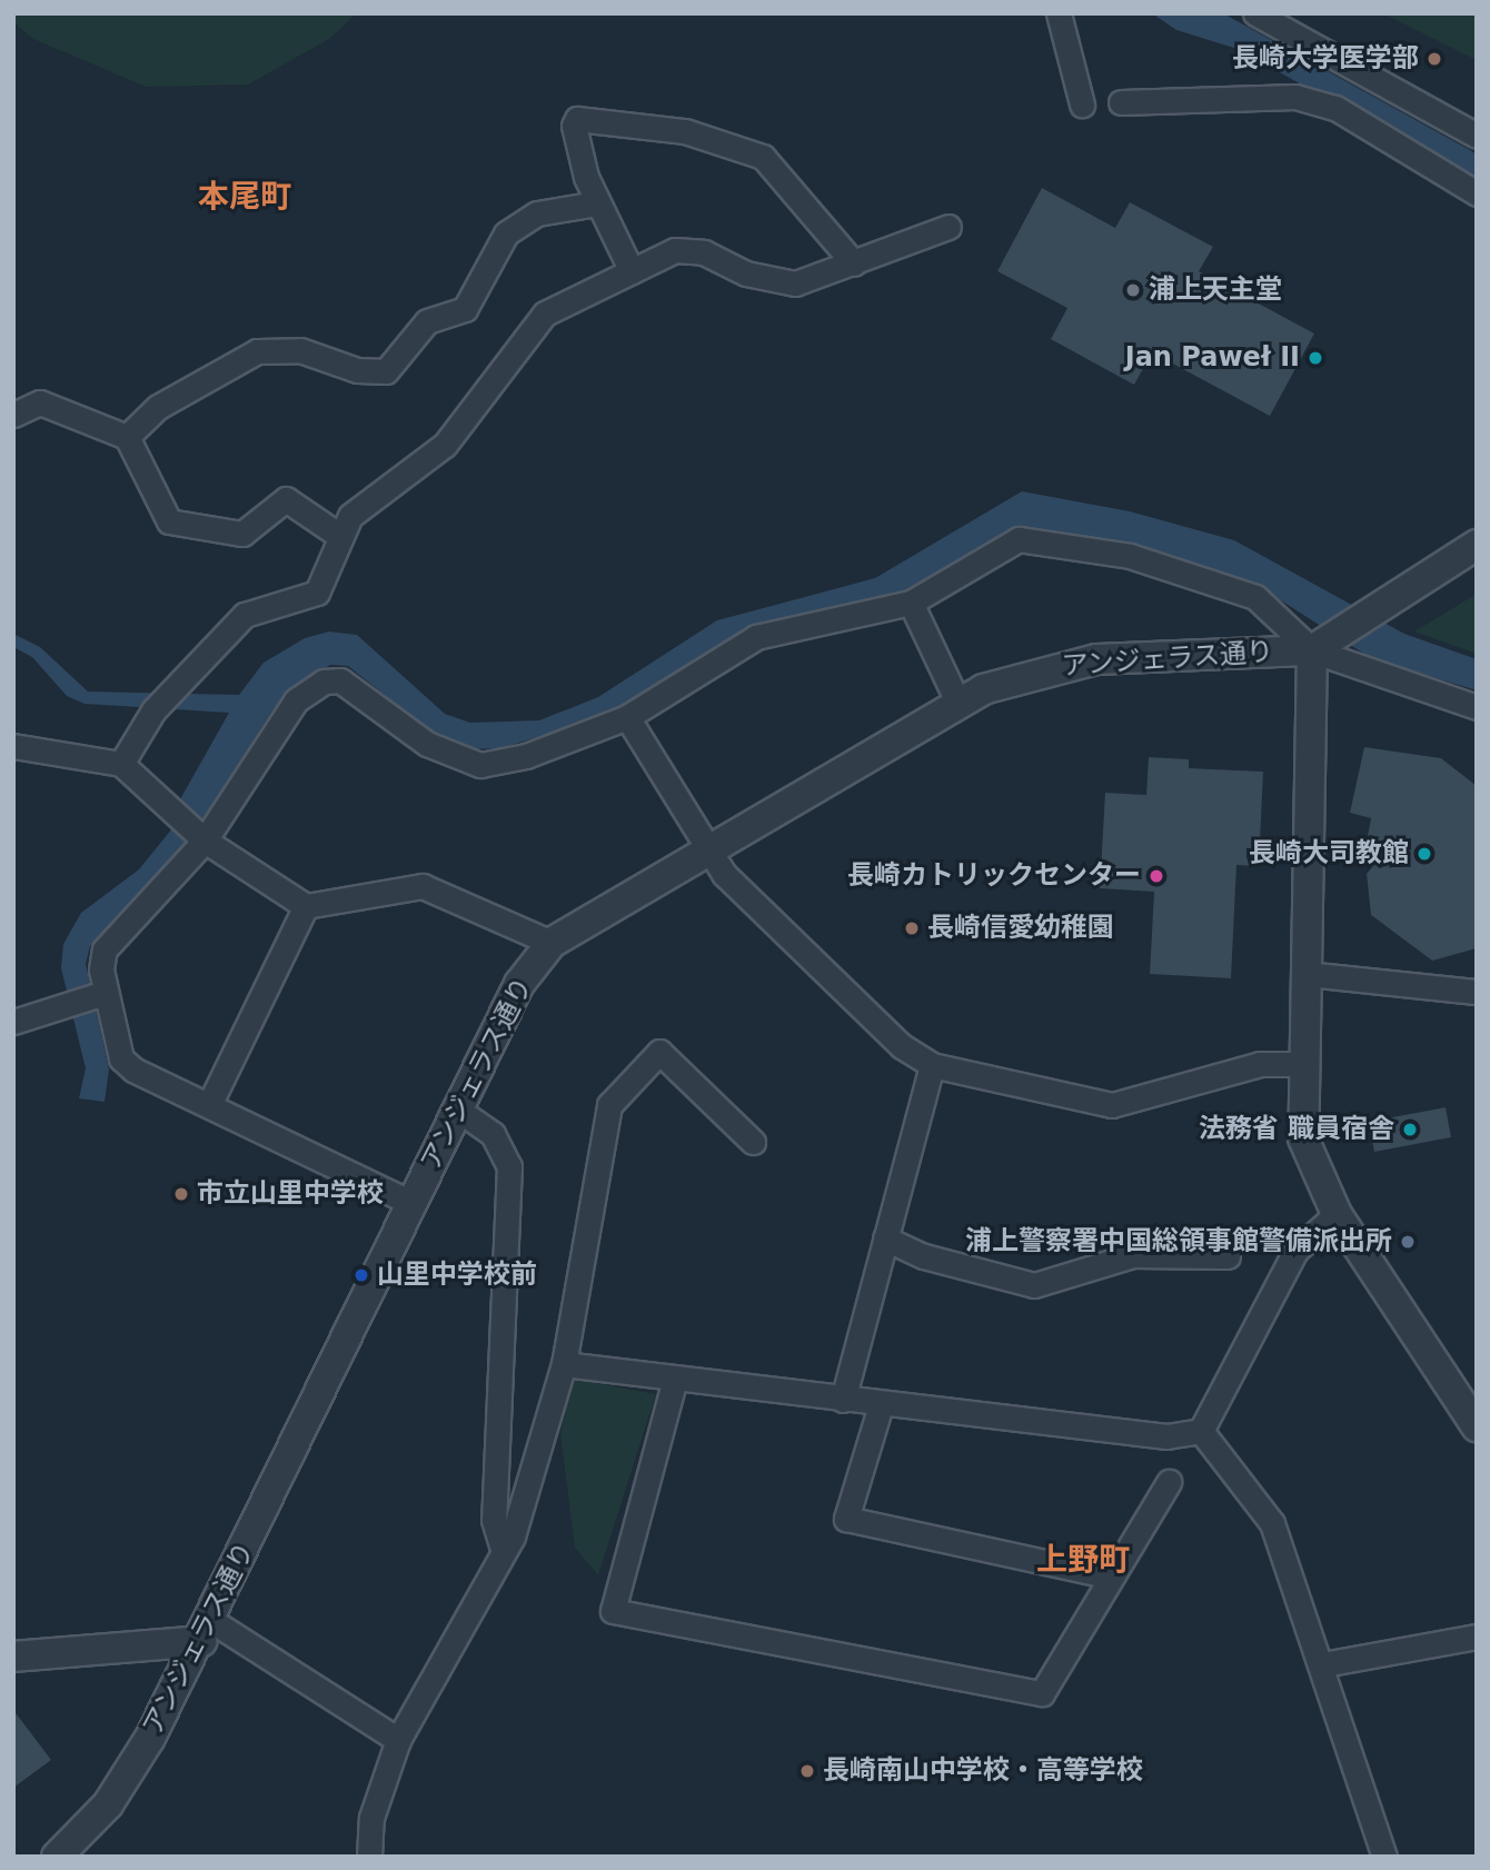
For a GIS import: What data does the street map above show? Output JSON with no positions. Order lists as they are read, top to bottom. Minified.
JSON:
{"streets":{"street":["アンジェラス通り"]},"districts":["本尾町","上野町"],"places":["長崎大学医学部","浦上天主堂","Jan Paweł II","長崎大司教館","長崎カトリックセンター","長崎信愛幼稚園","法務省 職員宿舎","市立山里中学校","浦上警察署中国総領事館警備派出所","山里中学校前","長崎南山中学校・高等学校"]}
